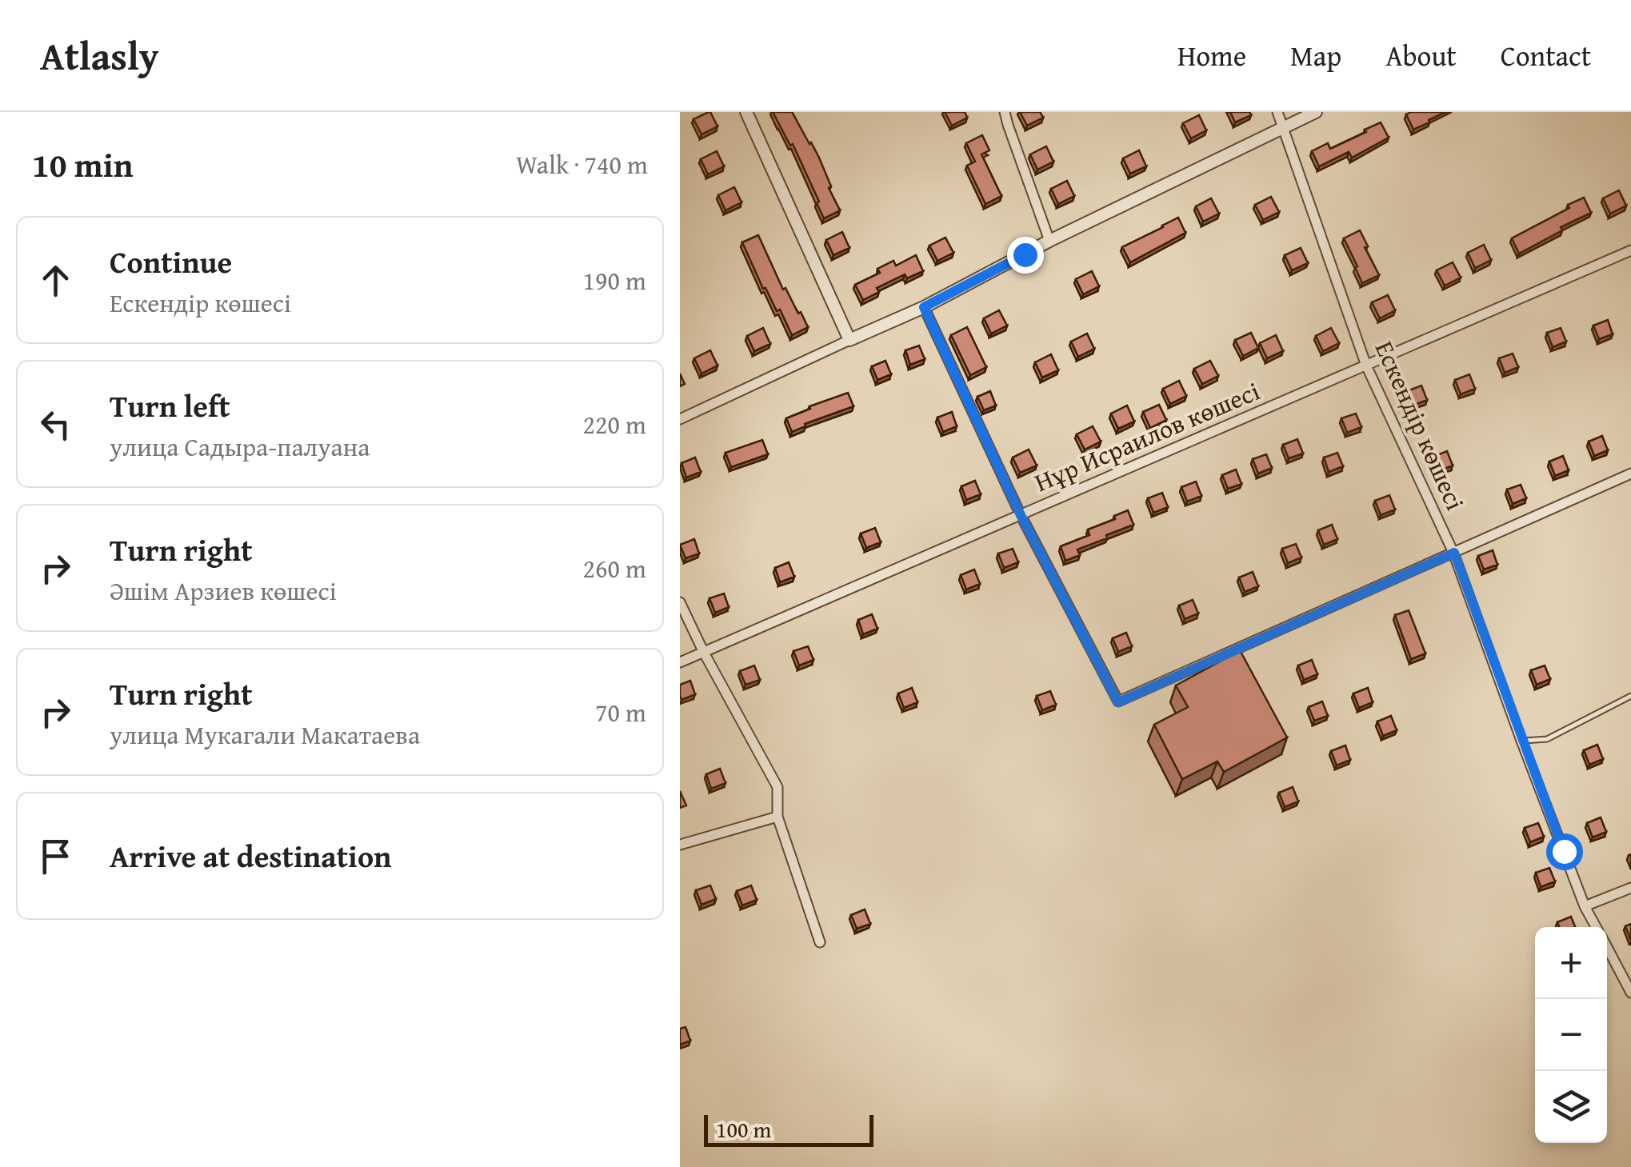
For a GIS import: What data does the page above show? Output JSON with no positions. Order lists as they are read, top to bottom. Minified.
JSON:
{"streets":{"street":["Ескендір көшесі","Нұр Исраилов көшесі"]},"crossings":[["Ескендір көшесі","Нұр Исраилов көшесі"]],"scale_bar":"100 m","page":{"header":"Atlasly","nav":["Home","Map","About","Contact"],"heading":["10 min","Walk · 740 m"],"list":[["Continue","Ескендір көшесі","190 m"],["Turn left","улица Садыра-палуана","220 m"],["Turn right","Әшім Арзиев көшесі","260 m"],["Turn right","улица Мукагали Макатаева","70 m"],"Arrive at destination"],"map_buttons":["+","−"],"scale":"100 m"}}
